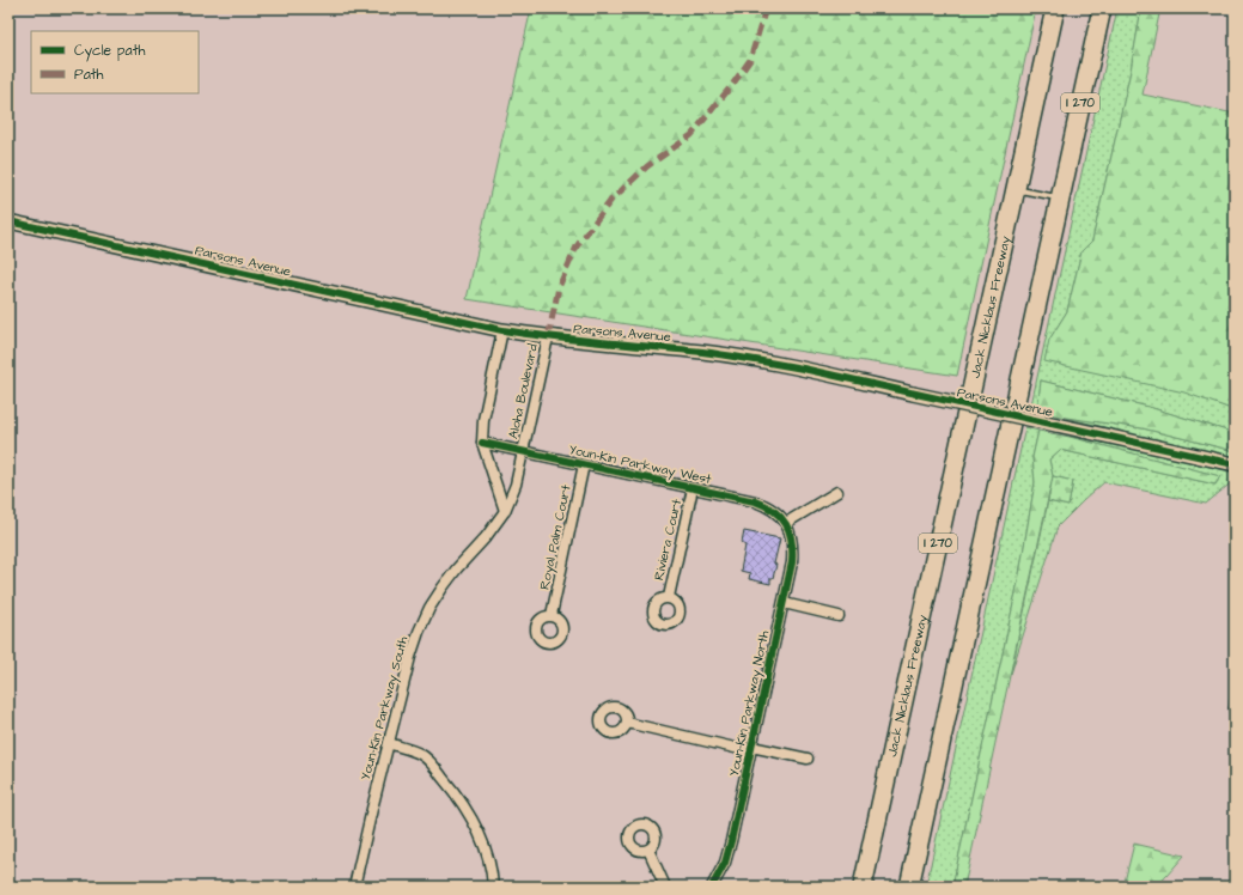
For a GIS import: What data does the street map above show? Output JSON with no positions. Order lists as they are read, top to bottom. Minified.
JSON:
{"streets":{"highway":["I 270","Jack Nicklaus Freeway"],"street":["Parsons Avenue","Aloha Boulevard","Youn-Kin Parkway West","Royal Palm Court","Riviera Court","Youn-Kin Parkway North","Youn-Kin Parkway South"]},"crossings":[["Parsons Avenue","Aloha Boulevard"],["Aloha Boulevard","Youn-Kin Parkway West"],["Aloha Boulevard","Youn-Kin Parkway South"],["Youn-Kin Parkway West","Royal Palm Court"],["Youn-Kin Parkway West","Riviera Court"],["Youn-Kin Parkway West","Youn-Kin Parkway North"],["Youn-Kin Parkway West","Youn-Kin Parkway South"]],"legend":["Cycle path","Path"]}
